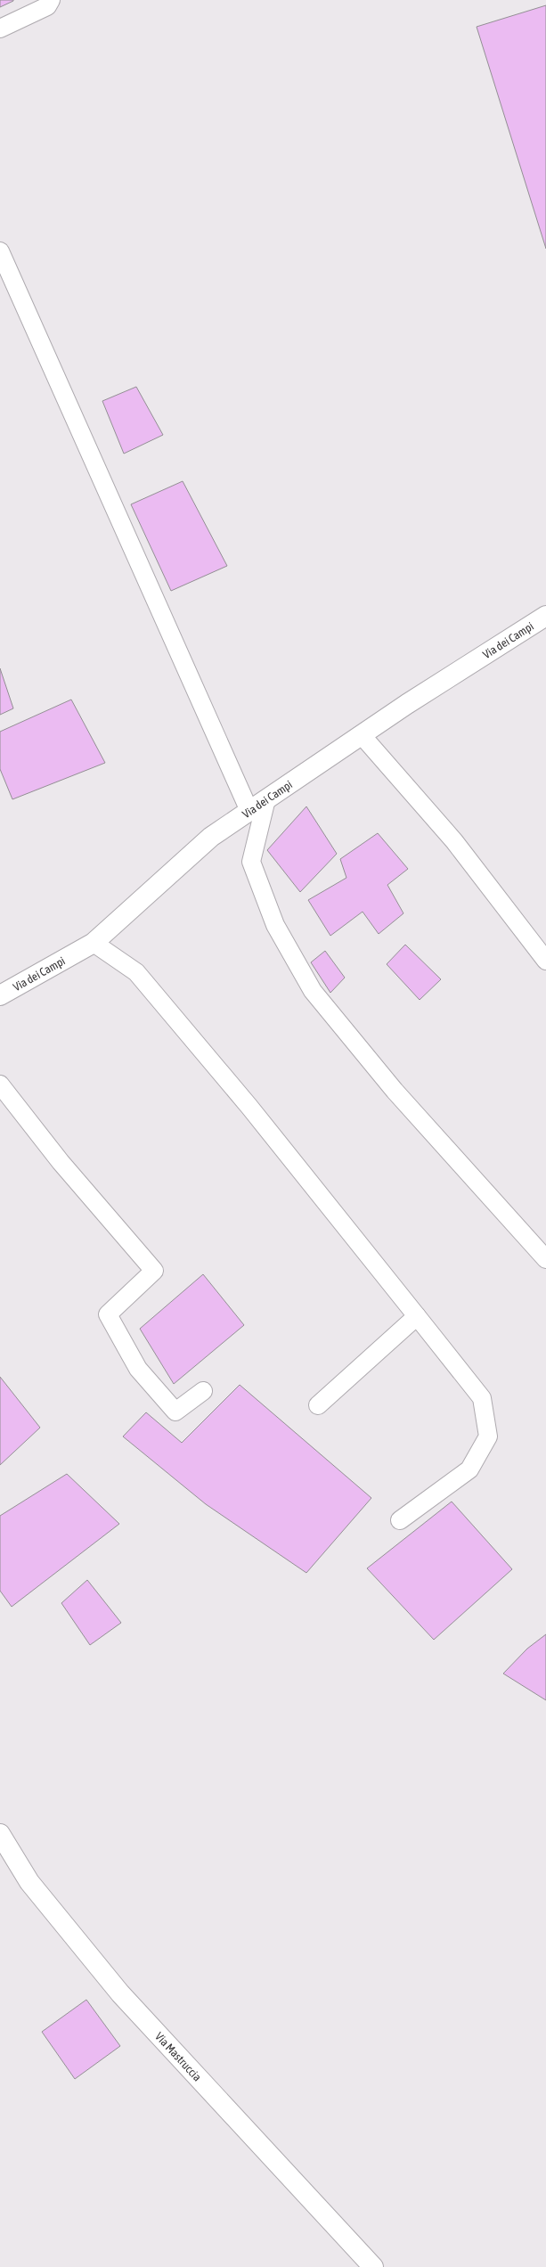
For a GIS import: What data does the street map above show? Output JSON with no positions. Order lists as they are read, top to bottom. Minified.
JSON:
{"streets":{"street":["Via dei Campi","Via Mastruccia"]}}
